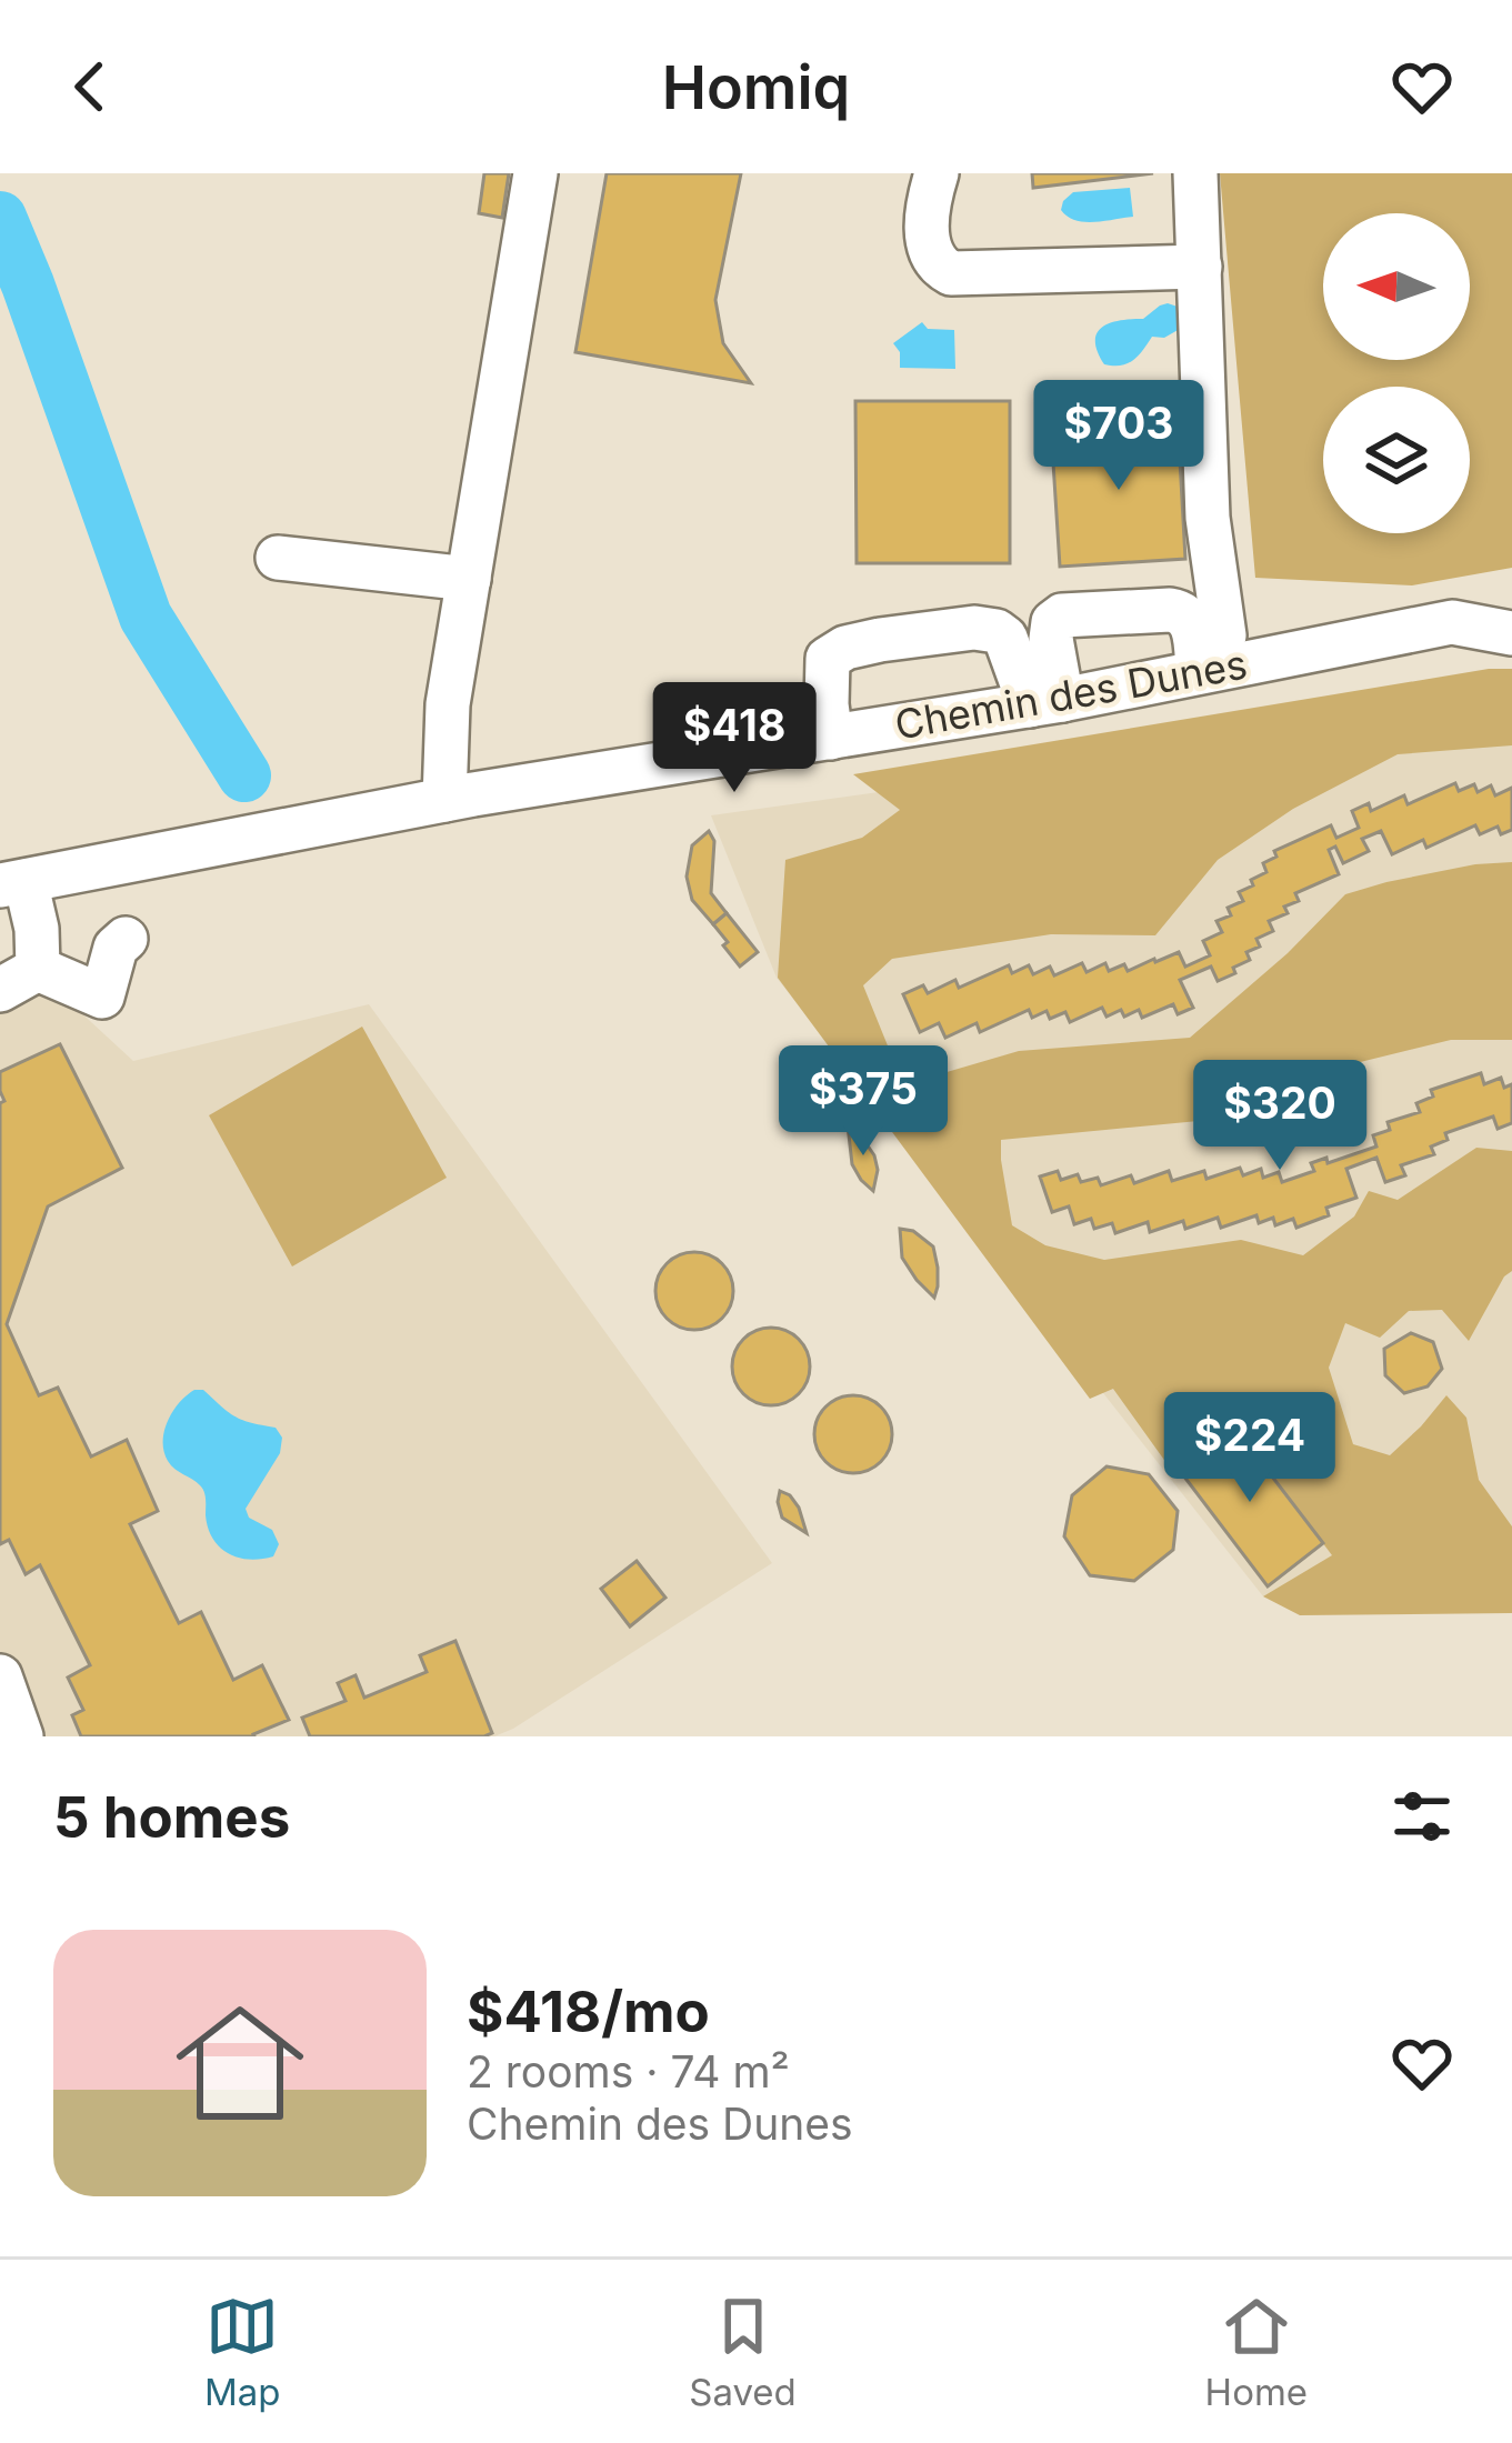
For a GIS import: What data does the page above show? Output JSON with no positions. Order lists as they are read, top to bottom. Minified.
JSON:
{"streets":{"street":["Chemin des Dunes"]},"north":"left","page":{"header":"Homiq","price":["$703","$418","$375","$320","$224"],"heading":"5 homes","list":[{"name":"$418/mo","note":"2 rooms · 74 m² · Chemin des Dunes"}],"tabs":["Map","Saved","Home"]}}
